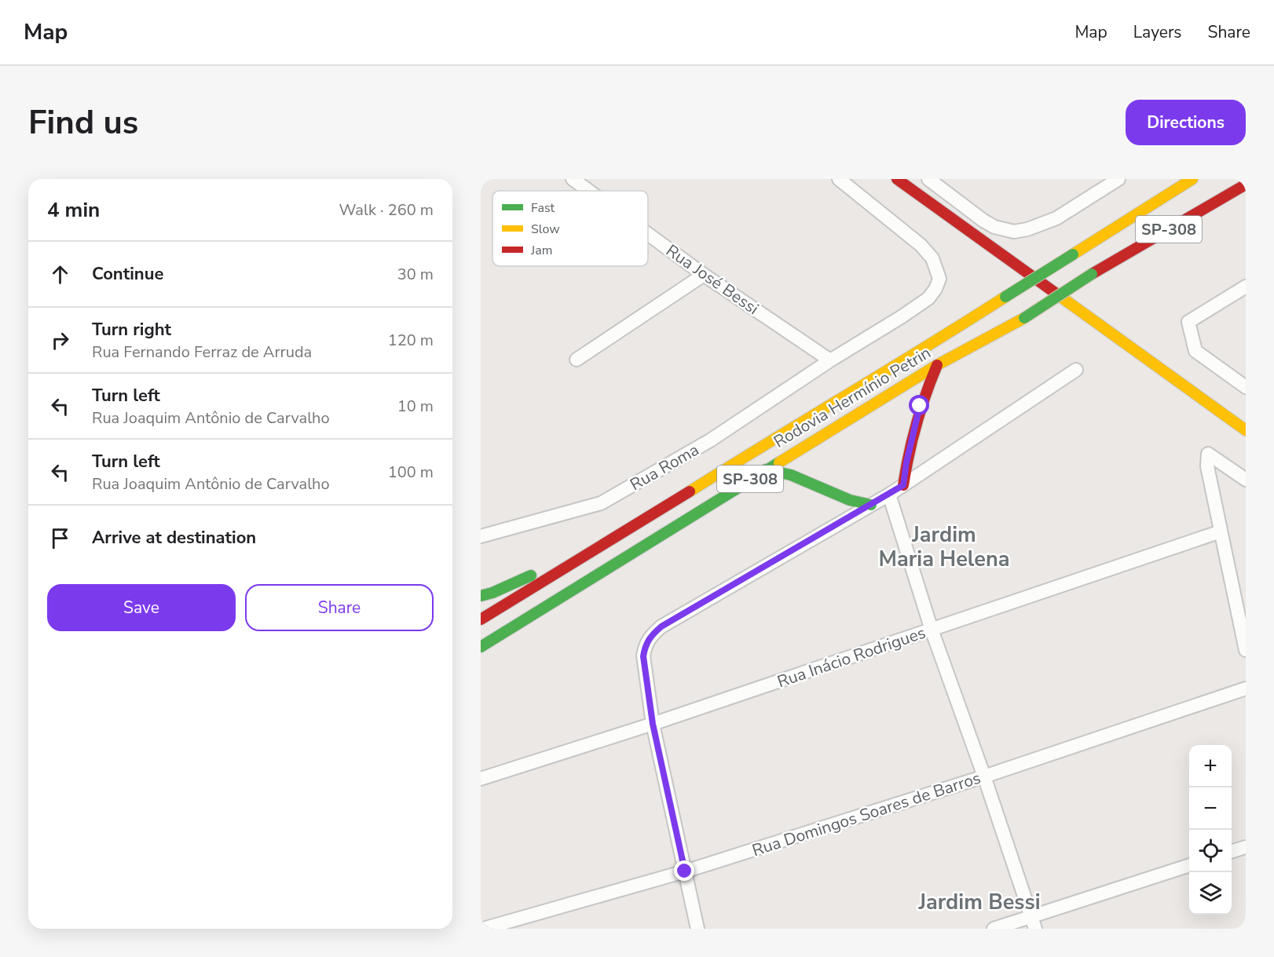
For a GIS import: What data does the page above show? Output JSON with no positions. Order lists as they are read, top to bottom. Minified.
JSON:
{"streets":{"main road":["SP-308","Rodovia Hermínio Petrin"],"street":["Rua José Bessi","Rua Roma","Rua Inácio Rodrigues","Rua Domingos Soares de Barros"]},"crossings":[["Rua José Bessi","Rua Roma"]],"districts":["Jardim Maria Helena","Jardim Bessi"],"legend":["Fast","Slow","Jam"],"page":{"header":"Map","nav":["Map","Layers","Share"],"buttons":["Directions",["Save","Share"]],"title":"Find us","heading":["4 min","Walk · 260 m"],"list":[["Continue","30 m"],["Turn right","Rua Fernando Ferraz de Arruda","120 m"],["Turn left","Rua Joaquim Antônio de Carvalho","10 m"],["Turn left","Rua Joaquim Antônio de Carvalho","100 m"],"Arrive at destination"],"map_buttons":["+","−"]}}
